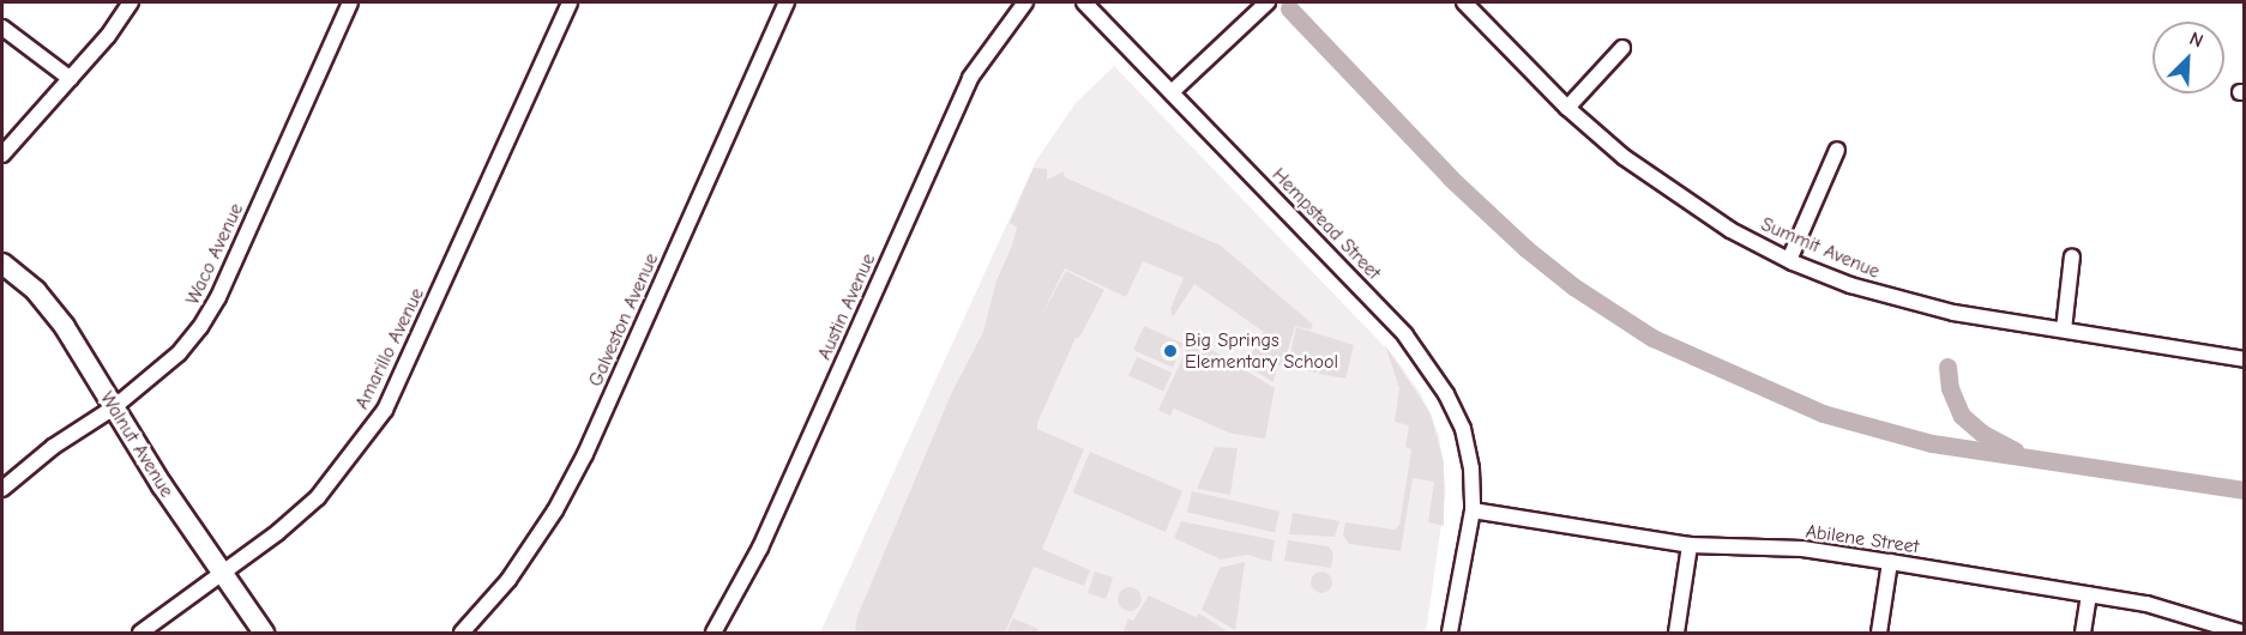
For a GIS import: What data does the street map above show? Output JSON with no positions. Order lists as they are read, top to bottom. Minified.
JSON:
{"streets":{"street":["Hempstead Street","Summit Avenue","Waco Avenue","Austin Avenue","Galveston Avenue","Amarillo Avenue","Walnut Avenue","Abilene Street"]},"crossings":[["Hempstead Street","Abilene Street"],["Waco Avenue","Walnut Avenue"],["Amarillo Avenue","Walnut Avenue"]],"places":["Big Springs Elementary School"],"north":"top right"}
